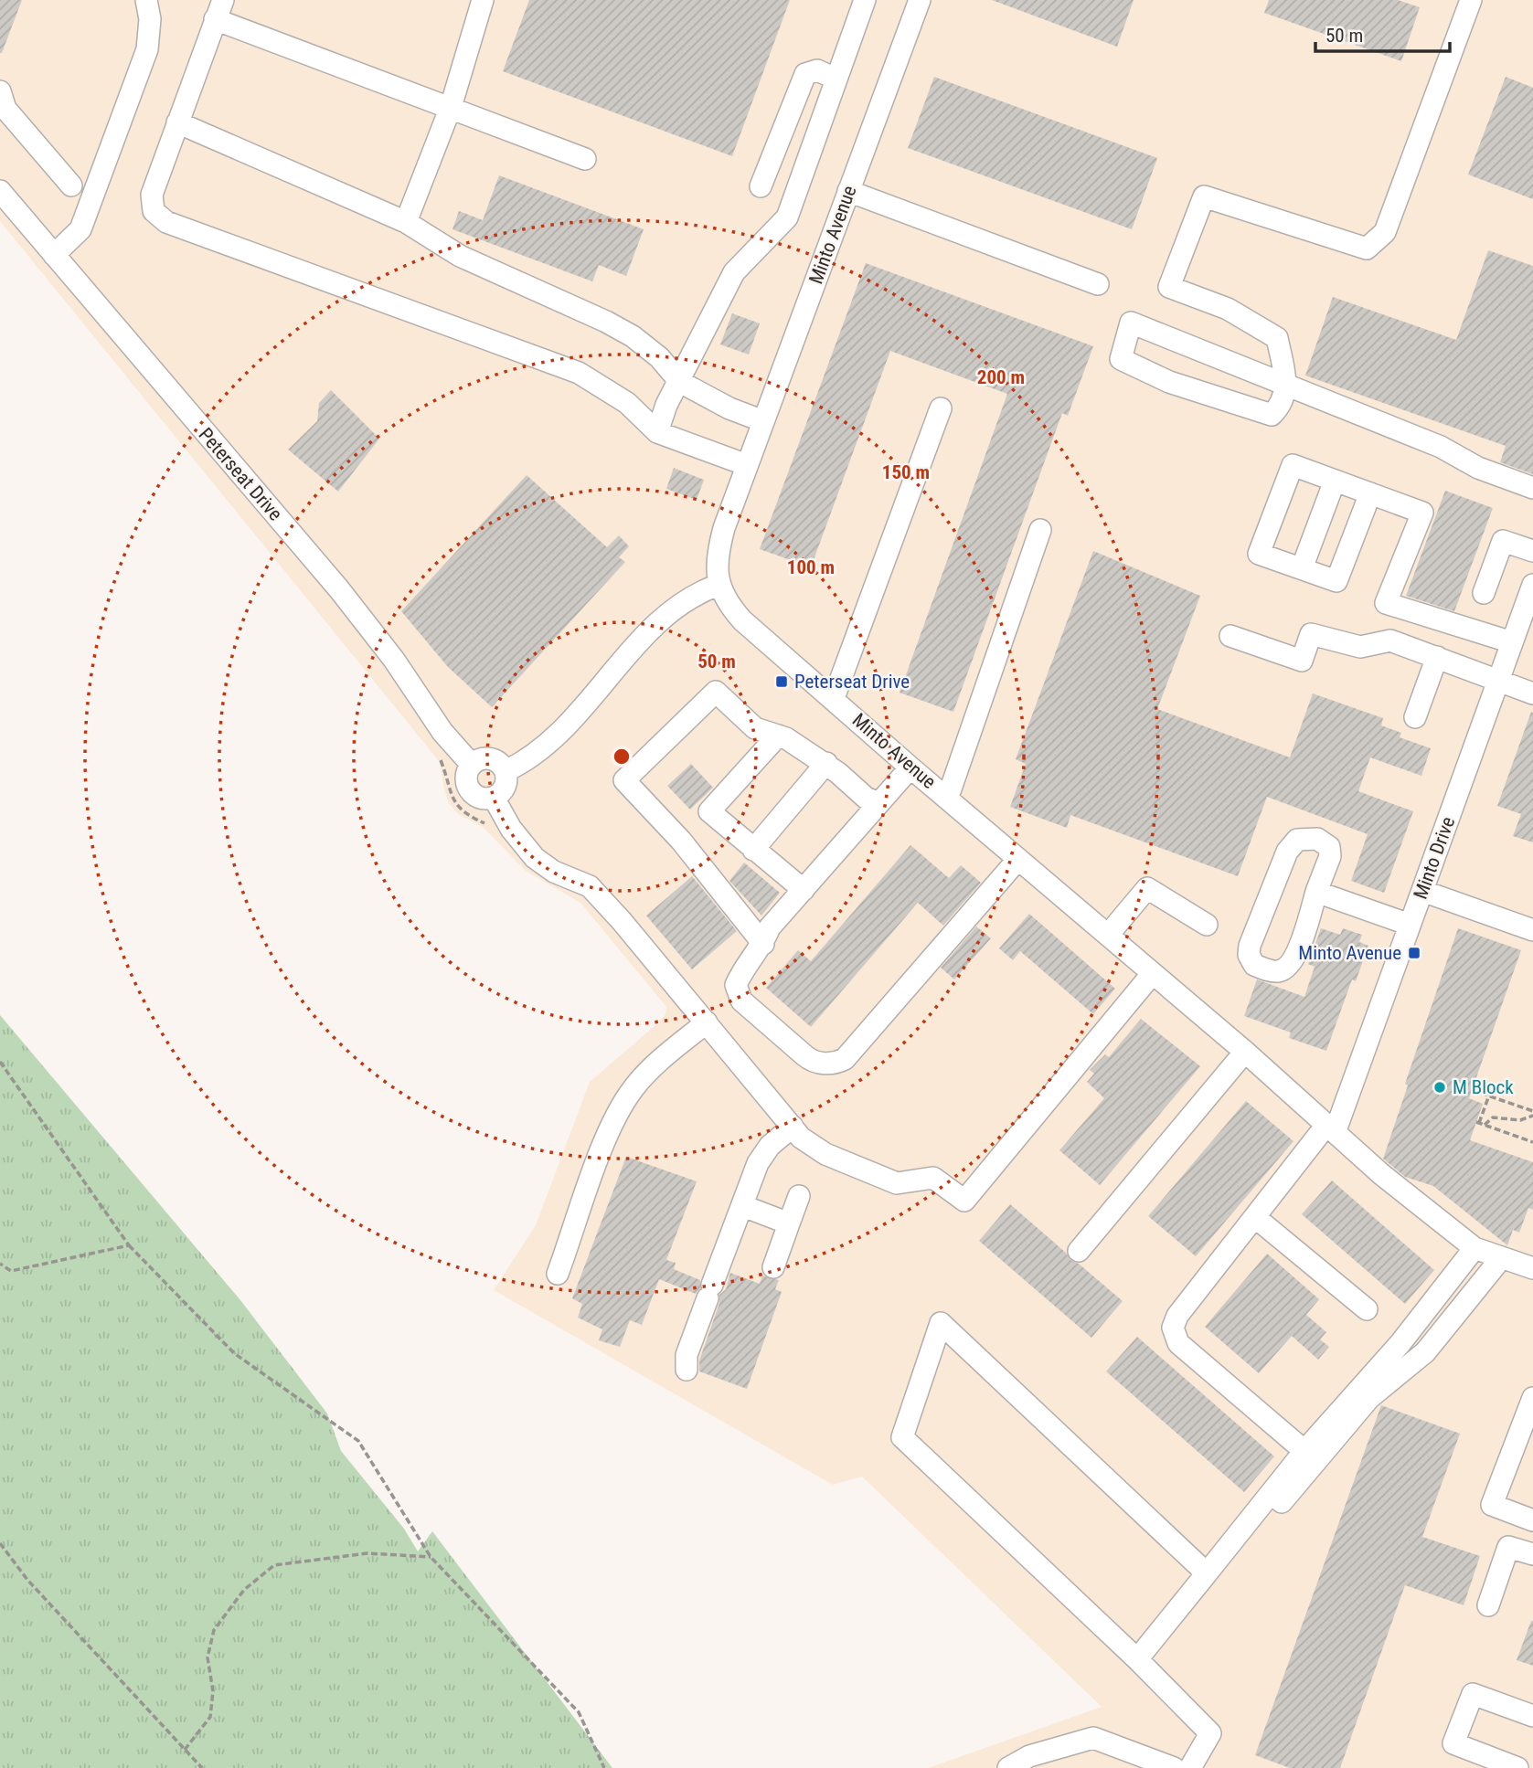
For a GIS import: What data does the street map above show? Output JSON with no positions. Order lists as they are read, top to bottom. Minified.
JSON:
{"streets":{"street":["Minto Avenue","Peterseat Drive","Minto Drive"]},"crossings":[["Minto Avenue","Minto Drive"]],"places":{"transit":["Peterseat Drive","Minto Avenue"],"other":["M Block"]},"scale_bar":"50 m","rings":["200 m","150 m","100 m","50 m"]}
